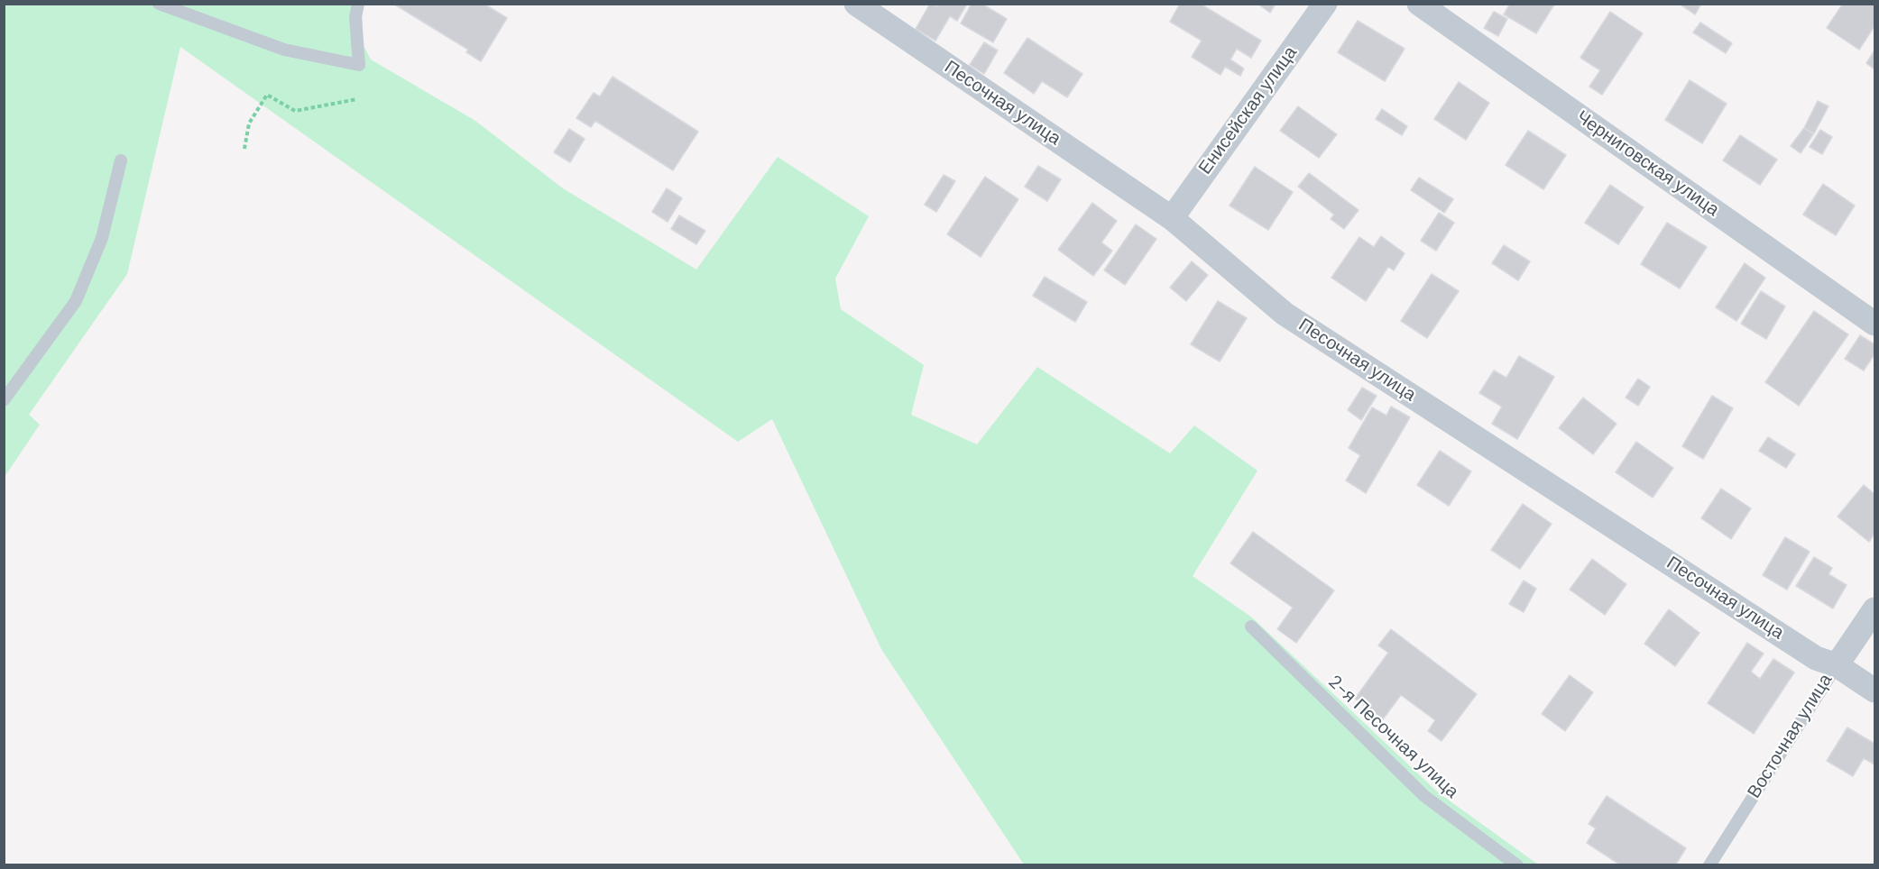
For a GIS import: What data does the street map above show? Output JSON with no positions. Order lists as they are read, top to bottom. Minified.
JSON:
{"streets":{"street":["Песочная улица","Енисейская улица","Черниговская улица","Восточная улица"],"lane":["2-я Песочная улица"]},"crossings":[["Песочная улица","Енисейская улица"],["Песочная улица","Восточная улица"]]}
